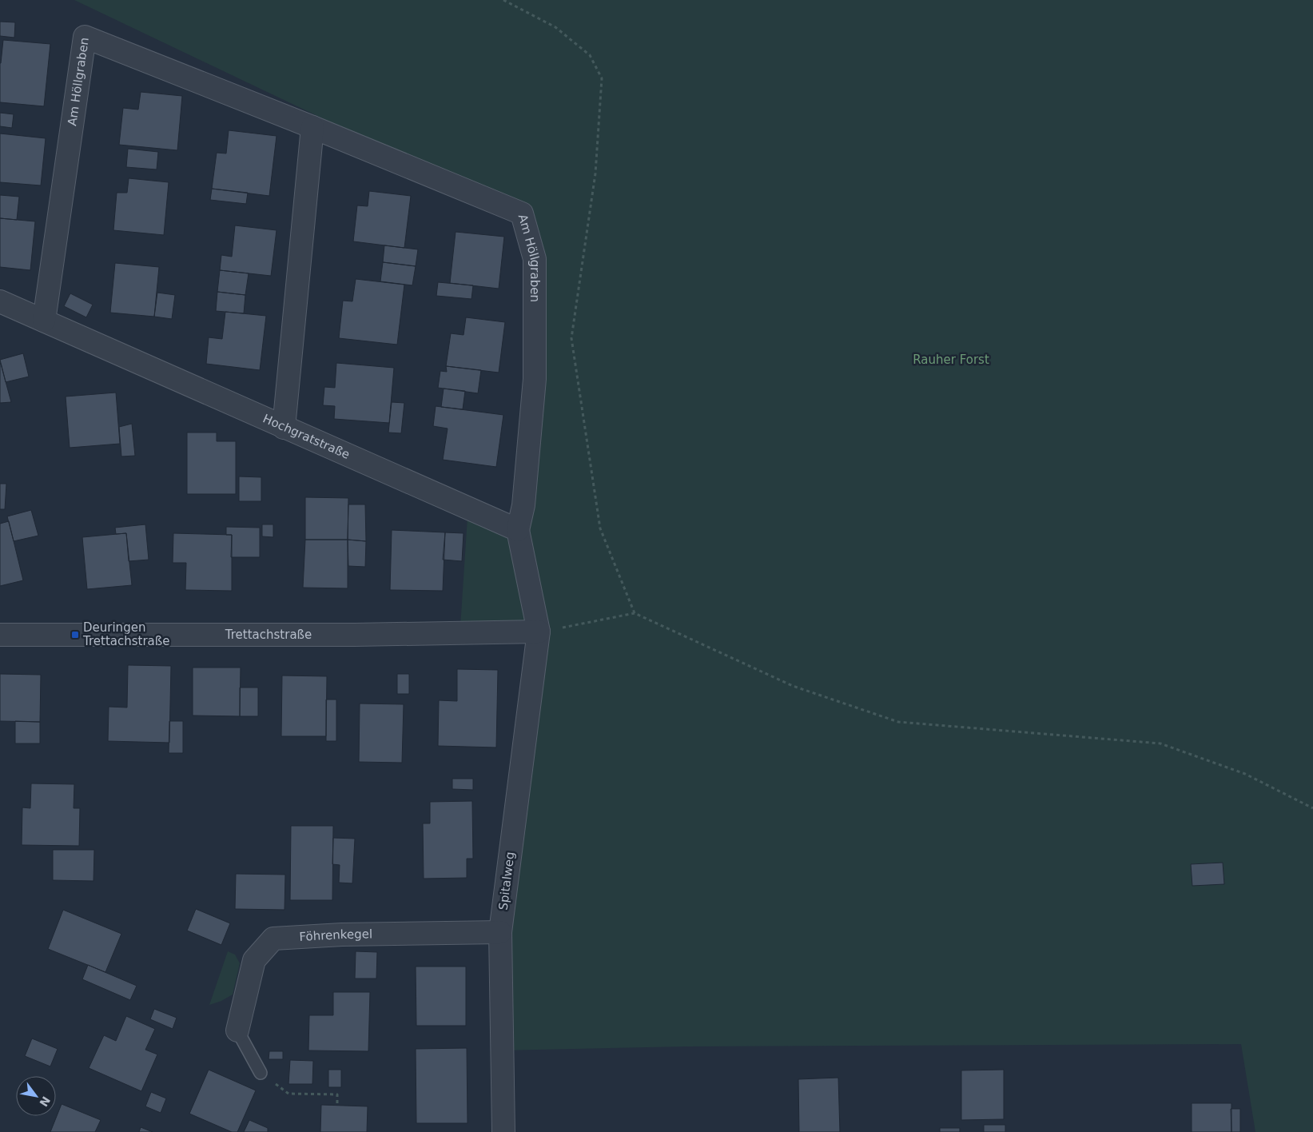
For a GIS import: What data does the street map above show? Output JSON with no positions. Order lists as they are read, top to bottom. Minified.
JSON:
{"streets":{"street":["Am Höllgraben","Hochgratstraße","Trettachstraße","Spitalweg","Föhrenkegel"]},"crossings":[["Am Höllgraben","Hochgratstraße"],["Trettachstraße","Spitalweg"],["Spitalweg","Föhrenkegel"]],"parks":["Rauher Forst"],"places":{"transit":["Deuringen Trettachstraße"]},"north":"bottom right"}
